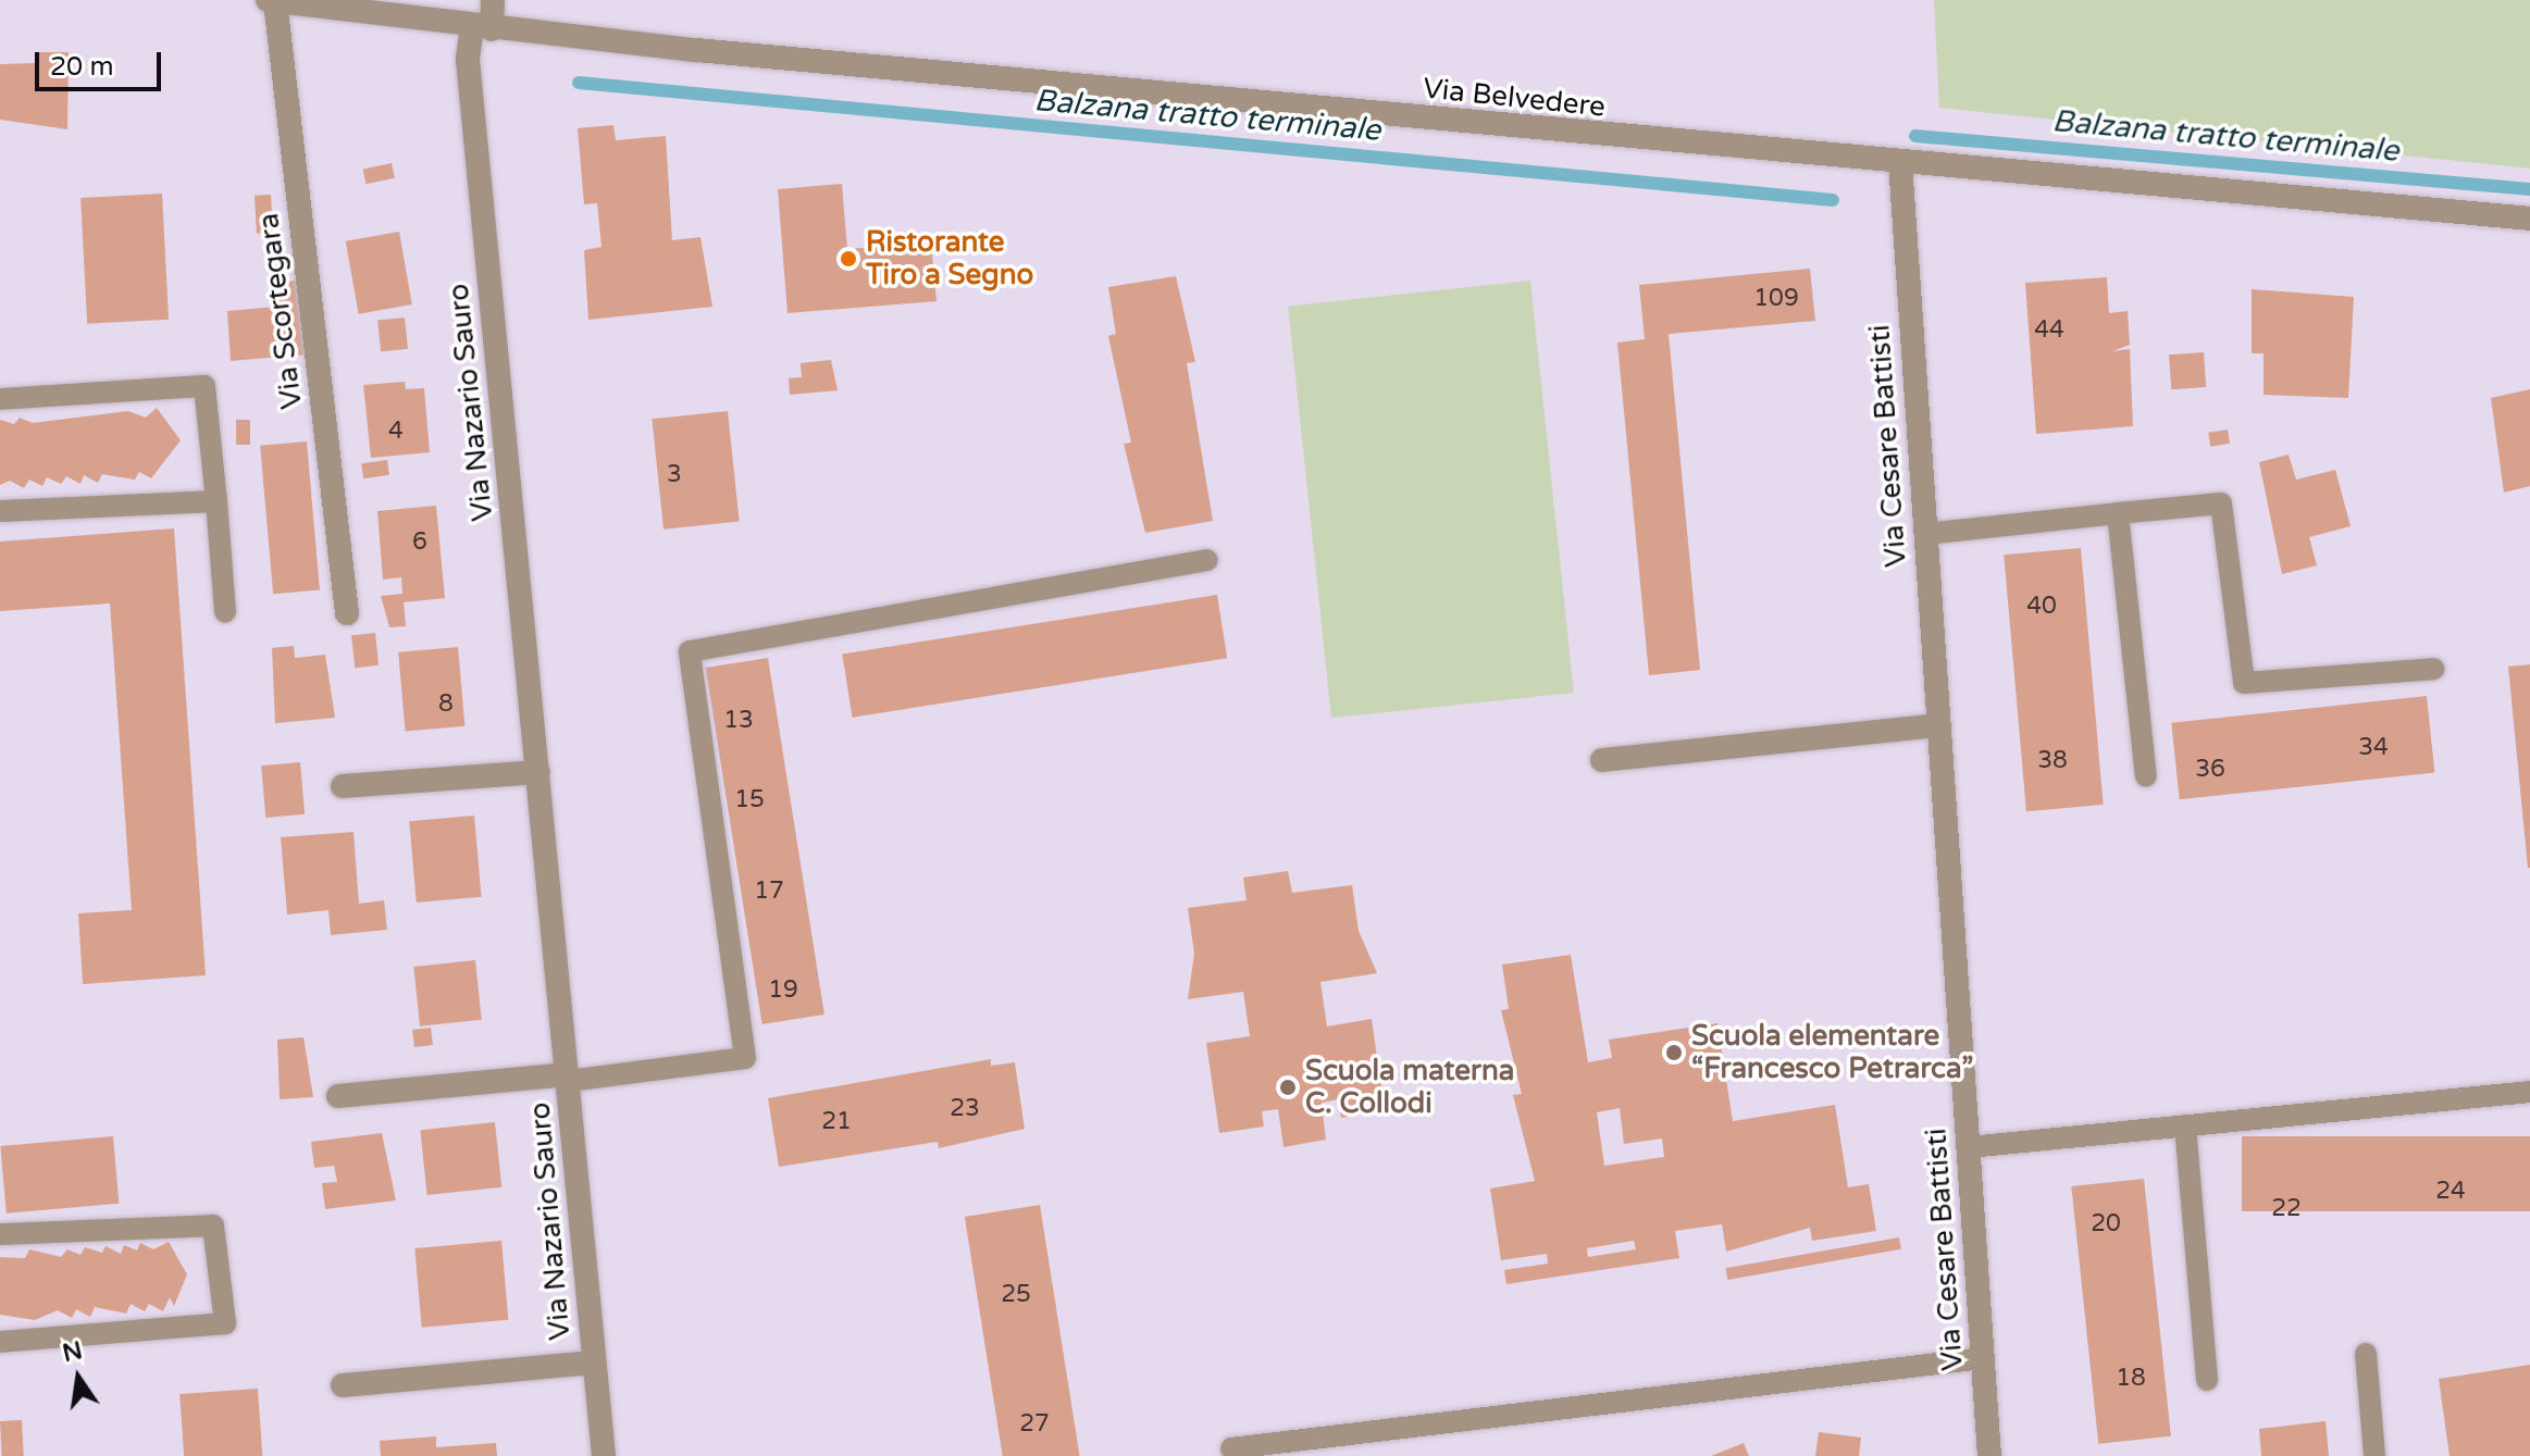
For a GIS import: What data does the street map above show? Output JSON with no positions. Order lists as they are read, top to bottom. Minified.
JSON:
{"streets":{"street":["Via Belvedere","Via Scortegara","Via Nazario Sauro","Via Cesare Battisti"]},"crossings":[["Via Belvedere","Via Scortegara"],["Via Belvedere","Via Nazario Sauro"],["Via Belvedere","Via Cesare Battisti"],["Via Scortegara","Via Nazario Sauro"]],"water":["Balzana tratto terminale"],"places":["Ristorante Tiro a Segno","Scuola elementare “Francesco Petrarca”","Scuola materna C. Collodi"],"house_numbers":["109","44","4","3","6","40","8","13","34","38","36","15","17","19","23","21","24","22","20","25","18","27"],"scale_bar":"20 m","north":"top"}
